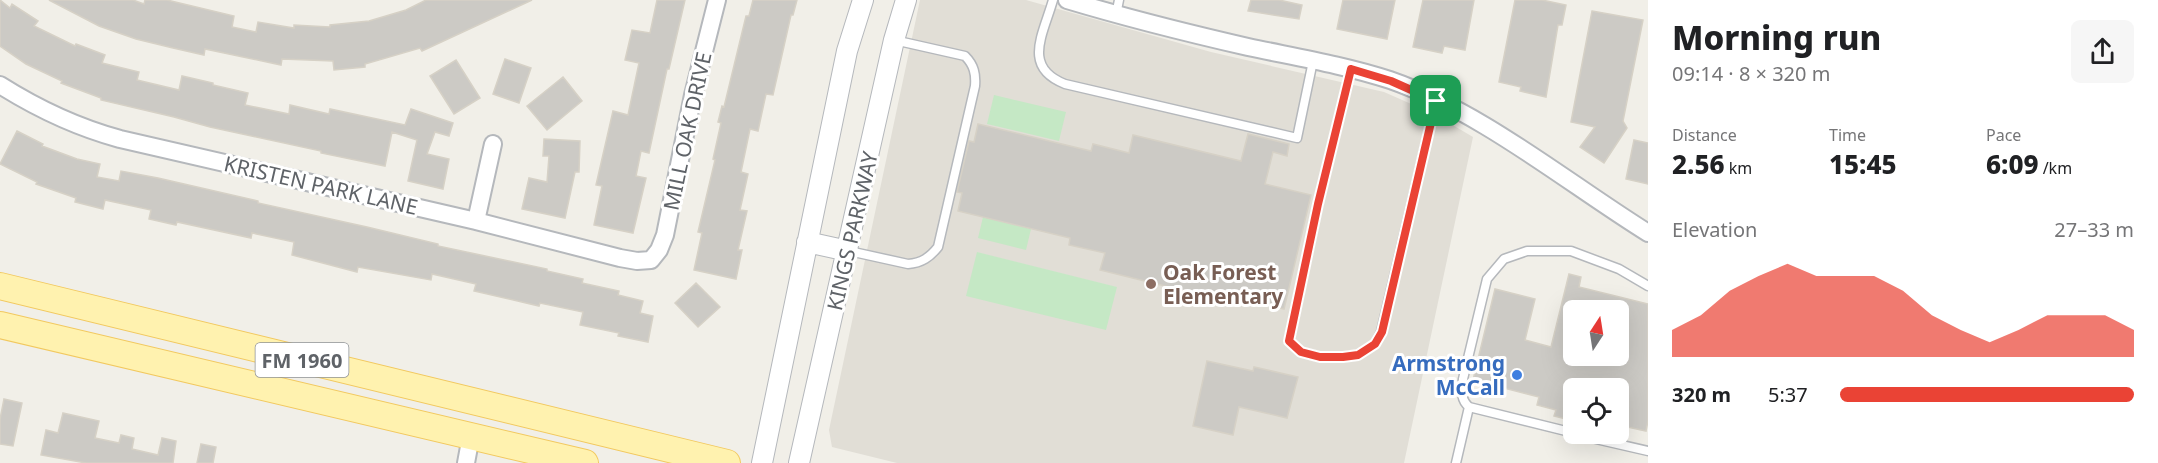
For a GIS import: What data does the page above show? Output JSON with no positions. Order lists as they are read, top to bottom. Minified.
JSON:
{"streets":{"main road":["FM 1960"],"street":["MILL OAK DRIVE","KRISTEN PARK LANE","KINGS PARKWAY"]},"crossings":[["MILL OAK DRIVE","KRISTEN PARK LANE"]],"places":["Oak Forest Elementary","Armstrong McCall"],"north":"top","page":{"heading":["Morning run","09:14 · 8 × 320 m"],"stats":[["Distance","2.56 km"],["Time","15:45"],["Pace","6:09 /km"]],"chart":["Elevation","27–33 m"],"list":[{"name":"320 m","note":"5:37"}]}}
